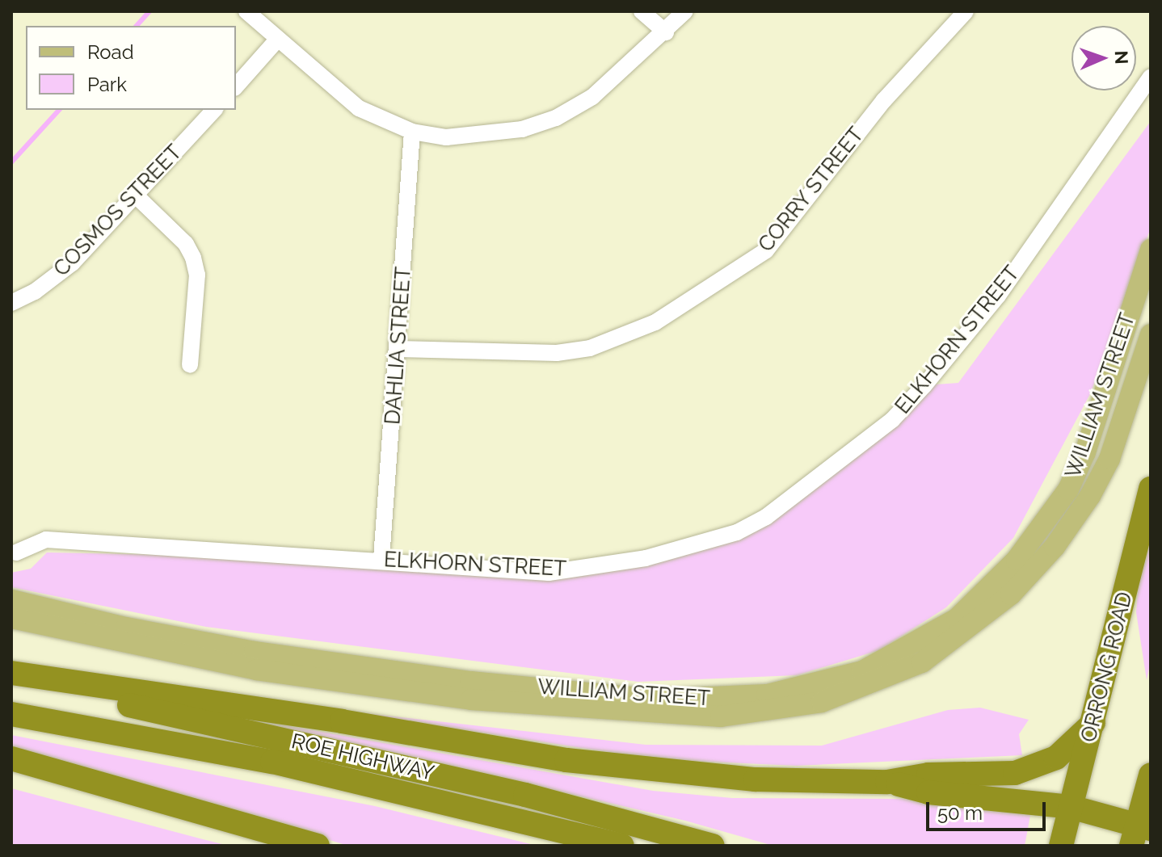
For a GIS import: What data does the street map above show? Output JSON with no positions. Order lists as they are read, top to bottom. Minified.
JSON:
{"streets":{"highway":["ORRONG ROAD","ROE HIGHWAY"],"main road":["WILLIAM STREET"],"street":["CORRY STREET","COSMOS STREET","ELKHORN STREET","DAHLIA STREET"]},"crossings":[["CORRY STREET","DAHLIA STREET"],["ELKHORN STREET","DAHLIA STREET"]],"legend":["Road","Park"],"scale_bar":"50 m","north":"right"}
